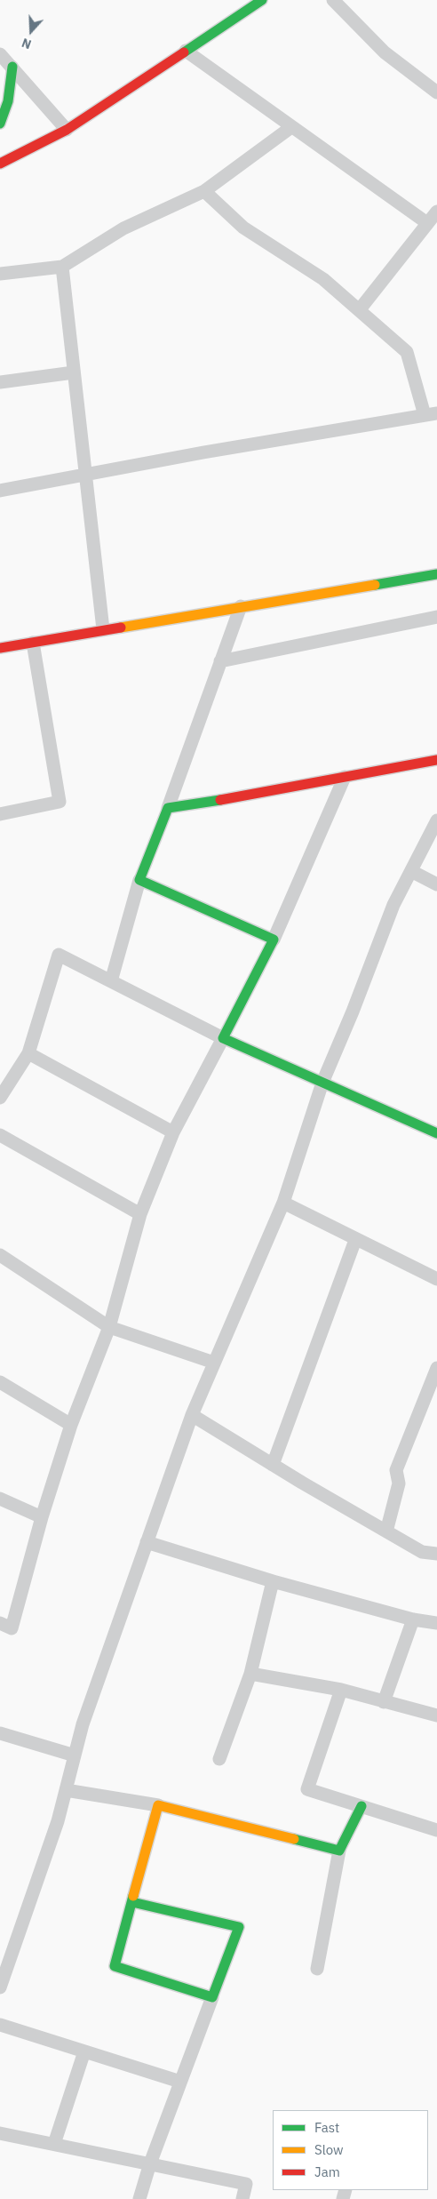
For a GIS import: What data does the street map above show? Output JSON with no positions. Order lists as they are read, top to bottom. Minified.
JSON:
{"legend":["Fast","Slow","Jam"],"north":"bottom"}
